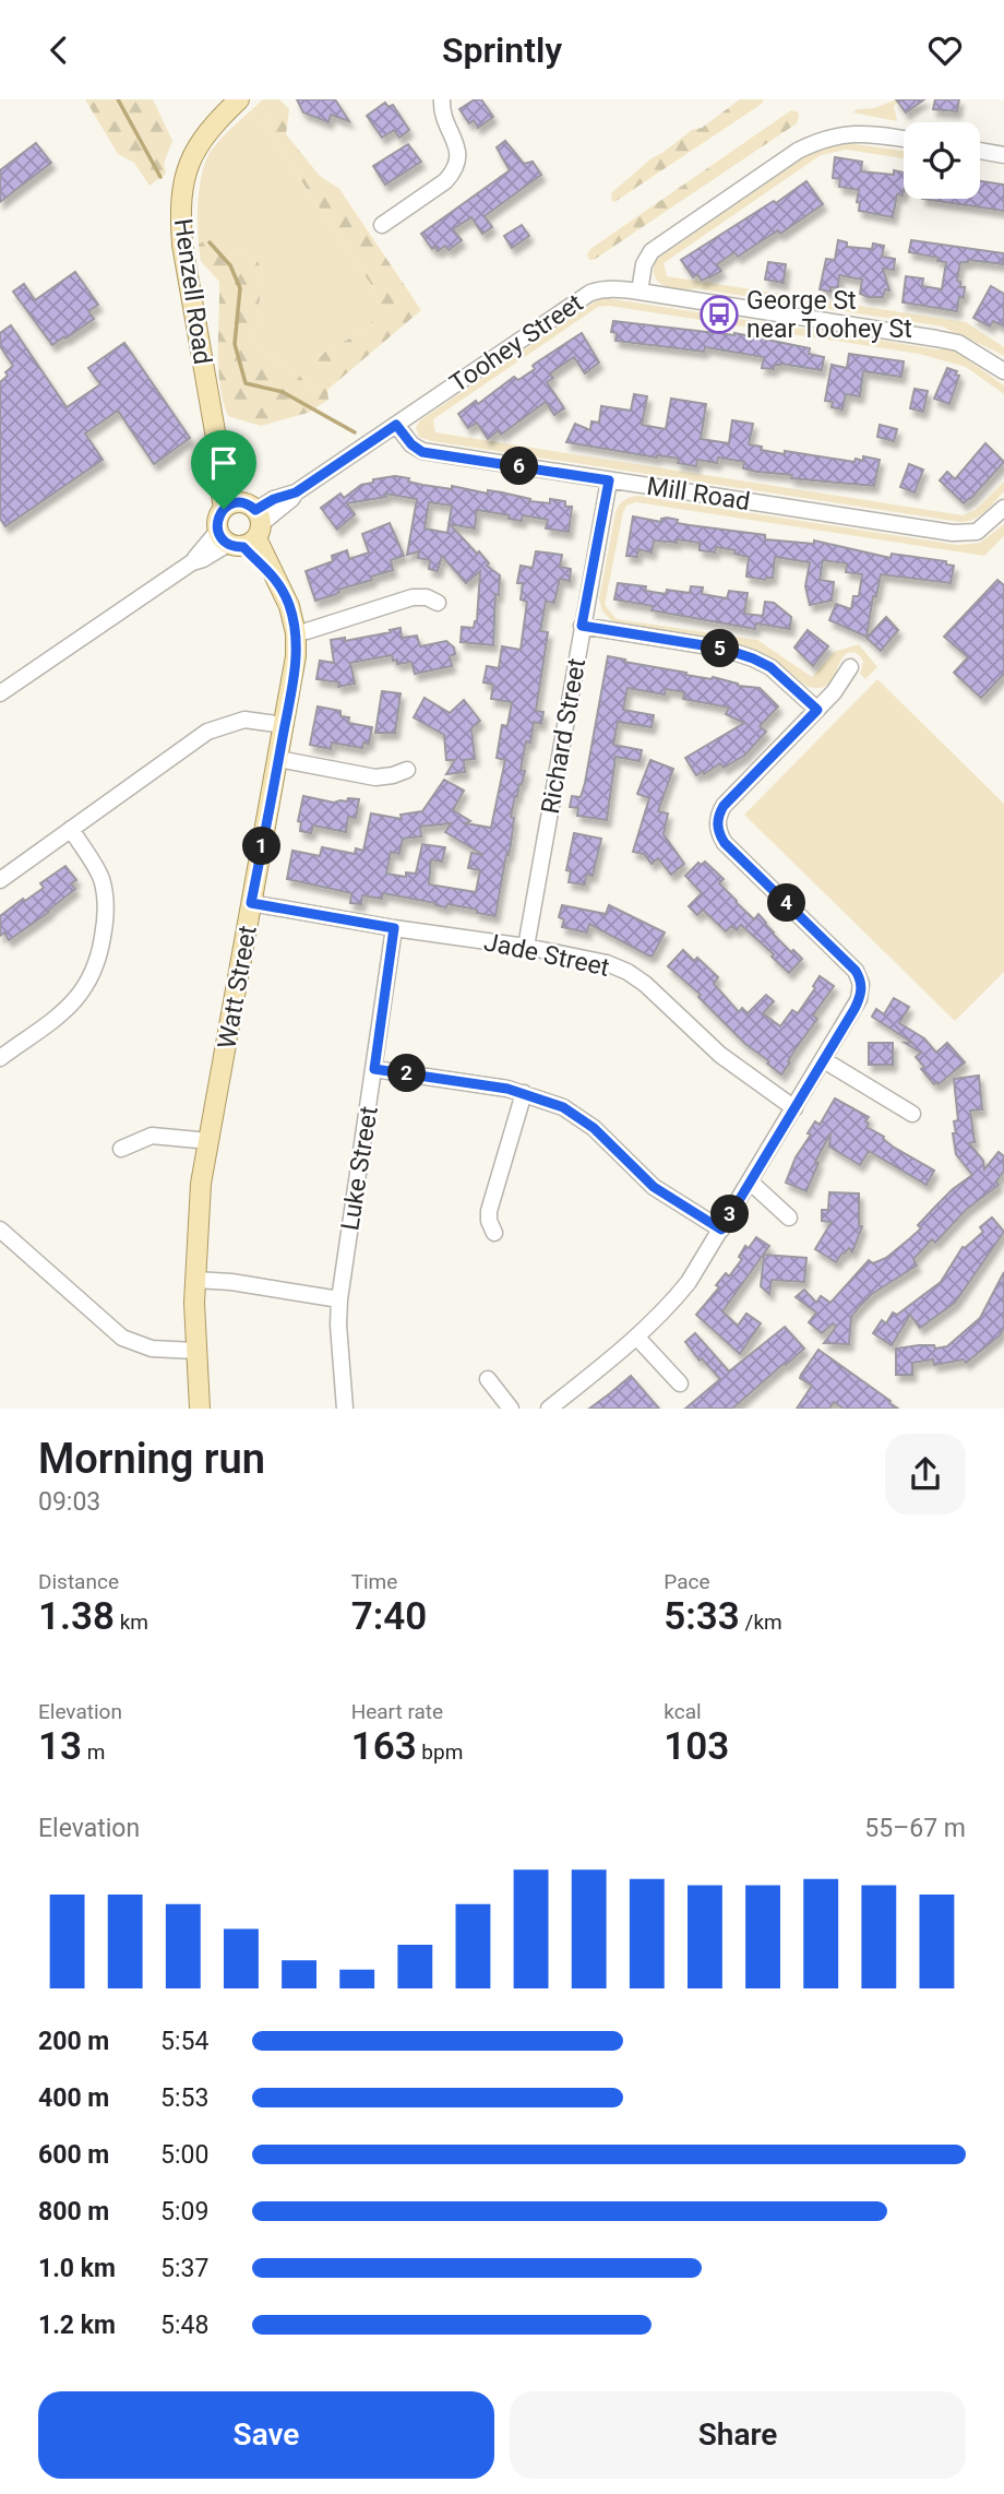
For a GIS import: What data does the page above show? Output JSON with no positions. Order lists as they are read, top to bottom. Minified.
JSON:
{"streets":{"main road":["Henzell Road","Watt Street"],"street":["Toohey Street","Mill Road","Richard Street","Jade Street","Luke Street"]},"crossings":[["Henzell Road","Toohey Street"],["Henzell Road","Watt Street"],["Toohey Street","Mill Road"],["Toohey Street","Watt Street"],["Mill Road","Richard Street"],["Richard Street","Jade Street"],["Jade Street","Watt Street"],["Jade Street","Luke Street"]],"places":{"bus stop":["George St near Toohey St"]},"page":{"header":"Sprintly","pins":["6","5","1","4","2","3"],"heading":["Morning run","09:03"],"stats":[["Distance","1.38 km"],["Time","7:40"],["Pace","5:33 /km"],["Elevation","13 m"],["Heart rate","163 bpm"],["kcal","103"]],"chart":["Elevation","55–67 m"],"list":[{"name":"200 m","note":"5:54"},{"name":"400 m","note":"5:53"},{"name":"600 m","note":"5:00"},{"name":"800 m","note":"5:09"},{"name":"1.0 km","note":"5:37"},{"name":"1.2 km","note":"5:48"}],"buttons":["Save","Share"]}}
